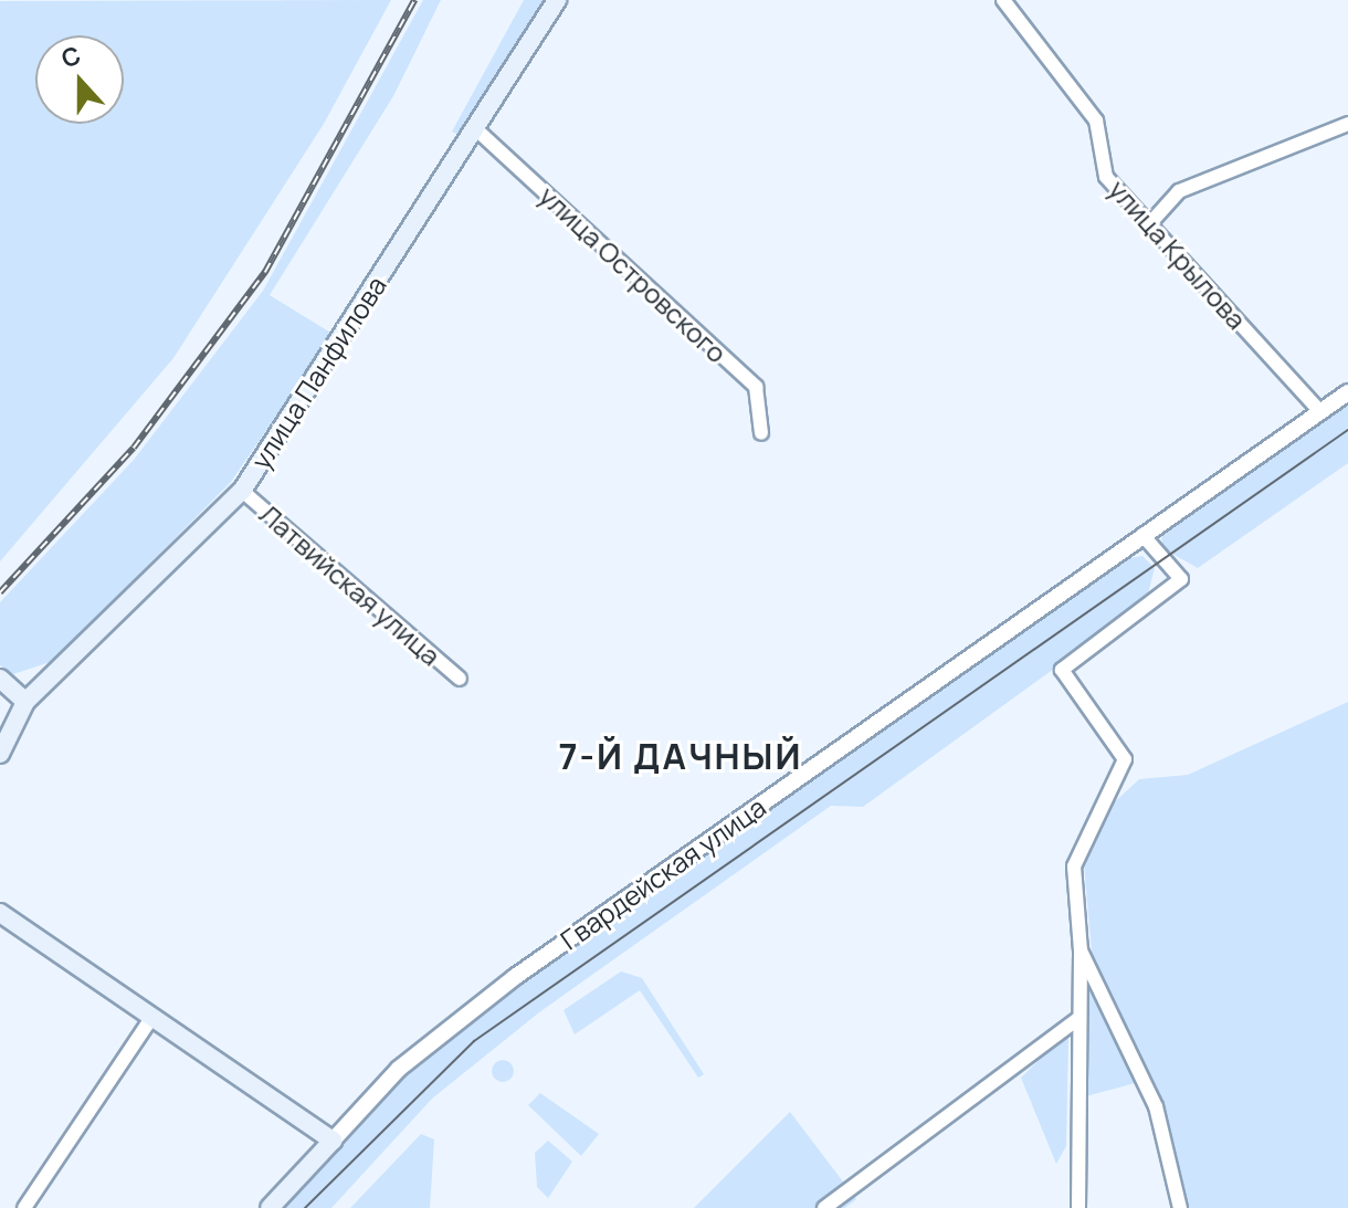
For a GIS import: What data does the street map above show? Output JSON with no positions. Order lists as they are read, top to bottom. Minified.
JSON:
{"streets":{"main road":["улица Панфилова","Гвардейская улица"],"street":["улица Крылова","улица Островского","Латвийская улица"]},"crossings":[["улица Крылова","Гвардейская улица"],["улица Островского","улица Панфилова"],["улица Панфилова","Латвийская улица"]],"districts":["7-Й ДАЧНЫЙ"],"north":"top"}
